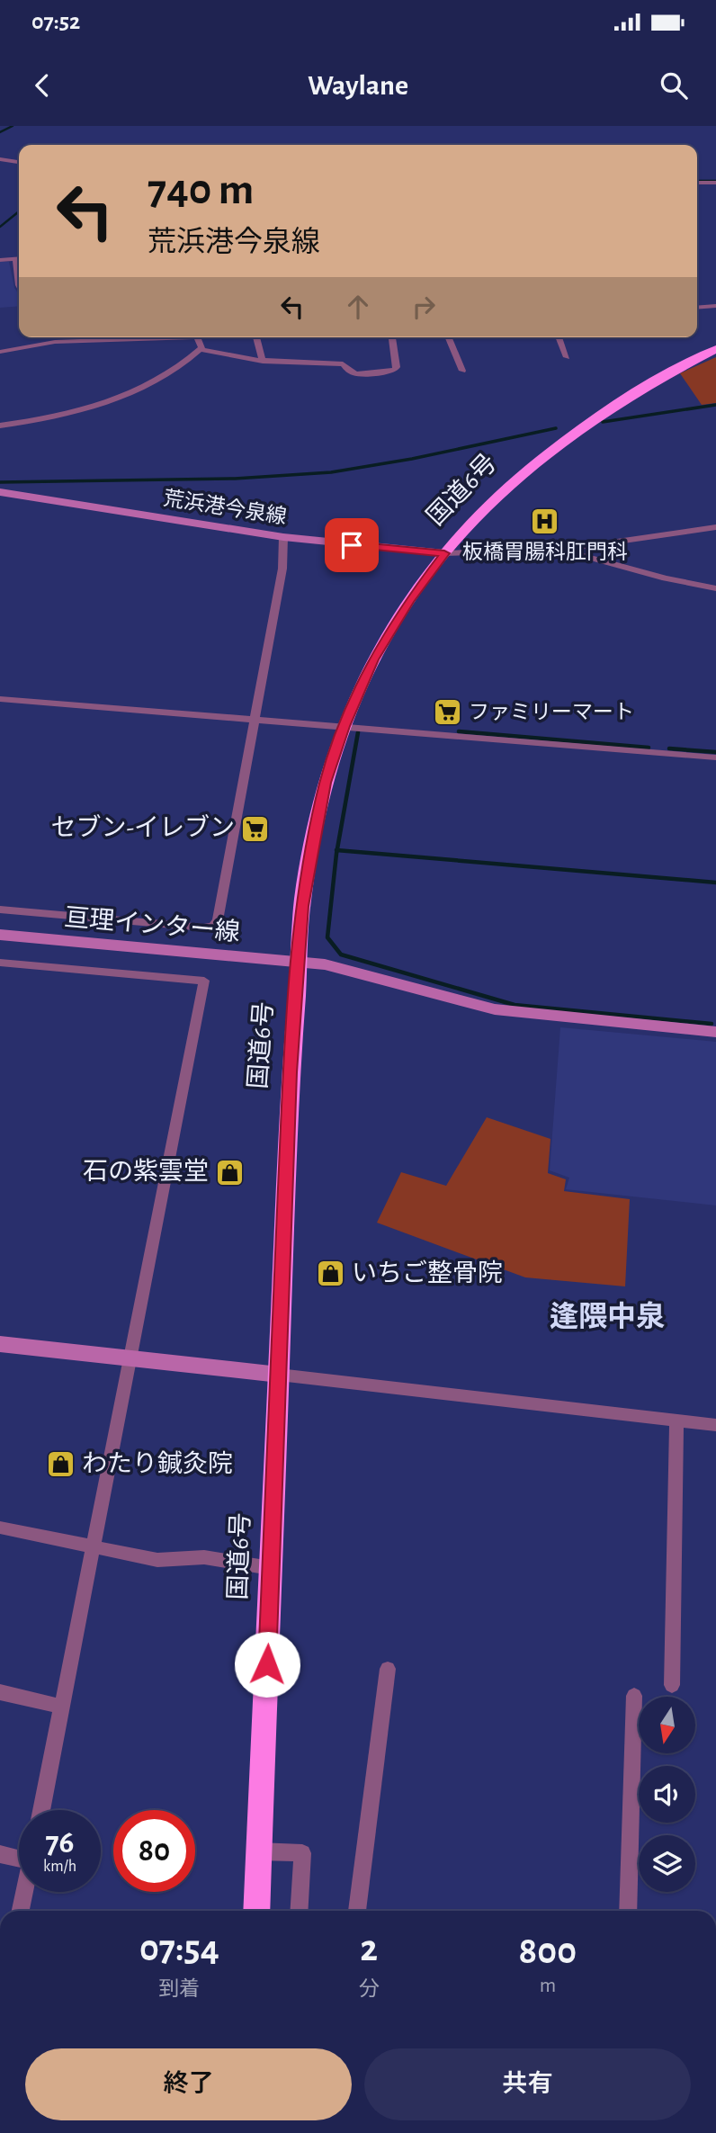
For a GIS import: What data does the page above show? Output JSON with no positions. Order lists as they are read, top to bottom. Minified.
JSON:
{"streets":{"highway":["国道6号"],"main road":["荒浜港今泉線","亘理インター線"]},"crossings":[["国道6号","荒浜港今泉線"],["国道6号","亘理インター線"]],"districts":["逢隈中泉"],"places":{"hospital":["板橋胃腸科肛門科"],"supermarket":["ファミリーマート","セブン-イレブン"],"shop":["石の紫雲堂","いちご整骨院","わたり鍼灸院"]},"north":"bottom","page":{"status":"07:52","header":"Waylane","turn":["740 m","荒浜港今泉線"],"speed":"76 km/h","limit":"80","eta":["07:54","到着","2","分","800","m"],"buttons":["終了","共有"]}}
